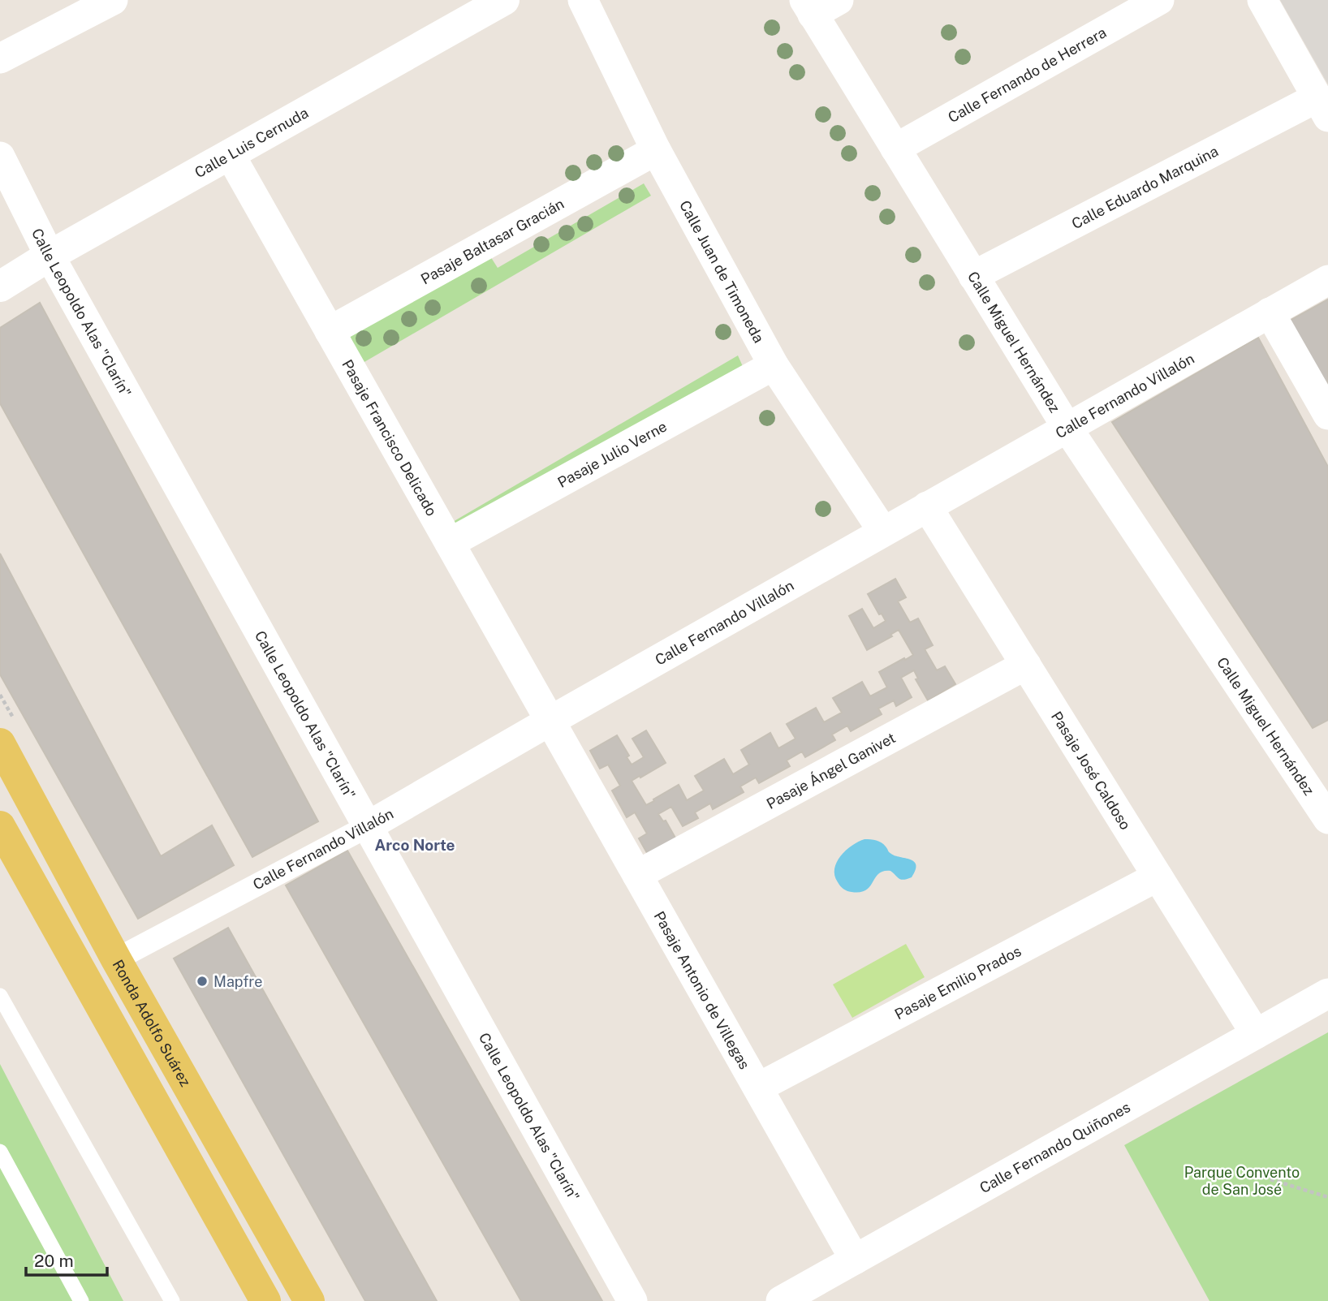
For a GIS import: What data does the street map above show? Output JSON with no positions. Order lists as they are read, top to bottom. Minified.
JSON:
{"streets":{"main road":["Ronda Adolfo Suárez"],"street":["Calle Fernando de Herrera","Calle Luis Cernuda","Calle Eduardo Marquina","Pasaje Baltasar Gracián","Calle Juan de Timoneda","Calle Leopoldo Alas \"Clarín\"","Calle Miguel Hernández","Calle Fernando Villalón","Pasaje Francisco Delicado","Pasaje Julio Verne","Pasaje Ángel Ganivet","Pasaje José Caldoso","Pasaje Emilio Prados","Pasaje Antonio de Villegas","Calle Fernando Quiñones"]},"crossings":[["Calle Fernando de Herrera","Calle Miguel Hernández"],["Calle Luis Cernuda","Calle Leopoldo Alas \"Clarín\""],["Calle Luis Cernuda","Pasaje Francisco Delicado"],["Calle Eduardo Marquina","Calle Miguel Hernández"],["Pasaje Baltasar Gracián","Calle Juan de Timoneda"],["Pasaje Baltasar Gracián","Pasaje Francisco Delicado"],["Calle Juan de Timoneda","Calle Fernando Villalón"],["Calle Juan de Timoneda","Pasaje Julio Verne"],["Calle Leopoldo Alas \"Clarín\"","Calle Fernando Villalón"],["Calle Miguel Hernández","Calle Fernando Villalón"],["Calle Fernando Villalón","Pasaje Francisco Delicado"],["Calle Fernando Villalón","Pasaje José Caldoso"],["Calle Fernando Villalón","Pasaje Antonio de Villegas"],["Calle Fernando Villalón","Ronda Adolfo Suárez"],["Pasaje Francisco Delicado","Pasaje Julio Verne"],["Pasaje Francisco Delicado","Pasaje Antonio de Villegas"],["Pasaje Ángel Ganivet","Pasaje José Caldoso"],["Pasaje Ángel Ganivet","Pasaje Antonio de Villegas"],["Pasaje José Caldoso","Pasaje Emilio Prados"],["Pasaje José Caldoso","Calle Fernando Quiñones"],["Pasaje Emilio Prados","Pasaje Antonio de Villegas"],["Pasaje Antonio de Villegas","Calle Fernando Quiñones"]],"districts":["Arco Norte"],"parks":["Parque Convento de San José"],"places":["Mapfre"],"scale_bar":"20 m"}
